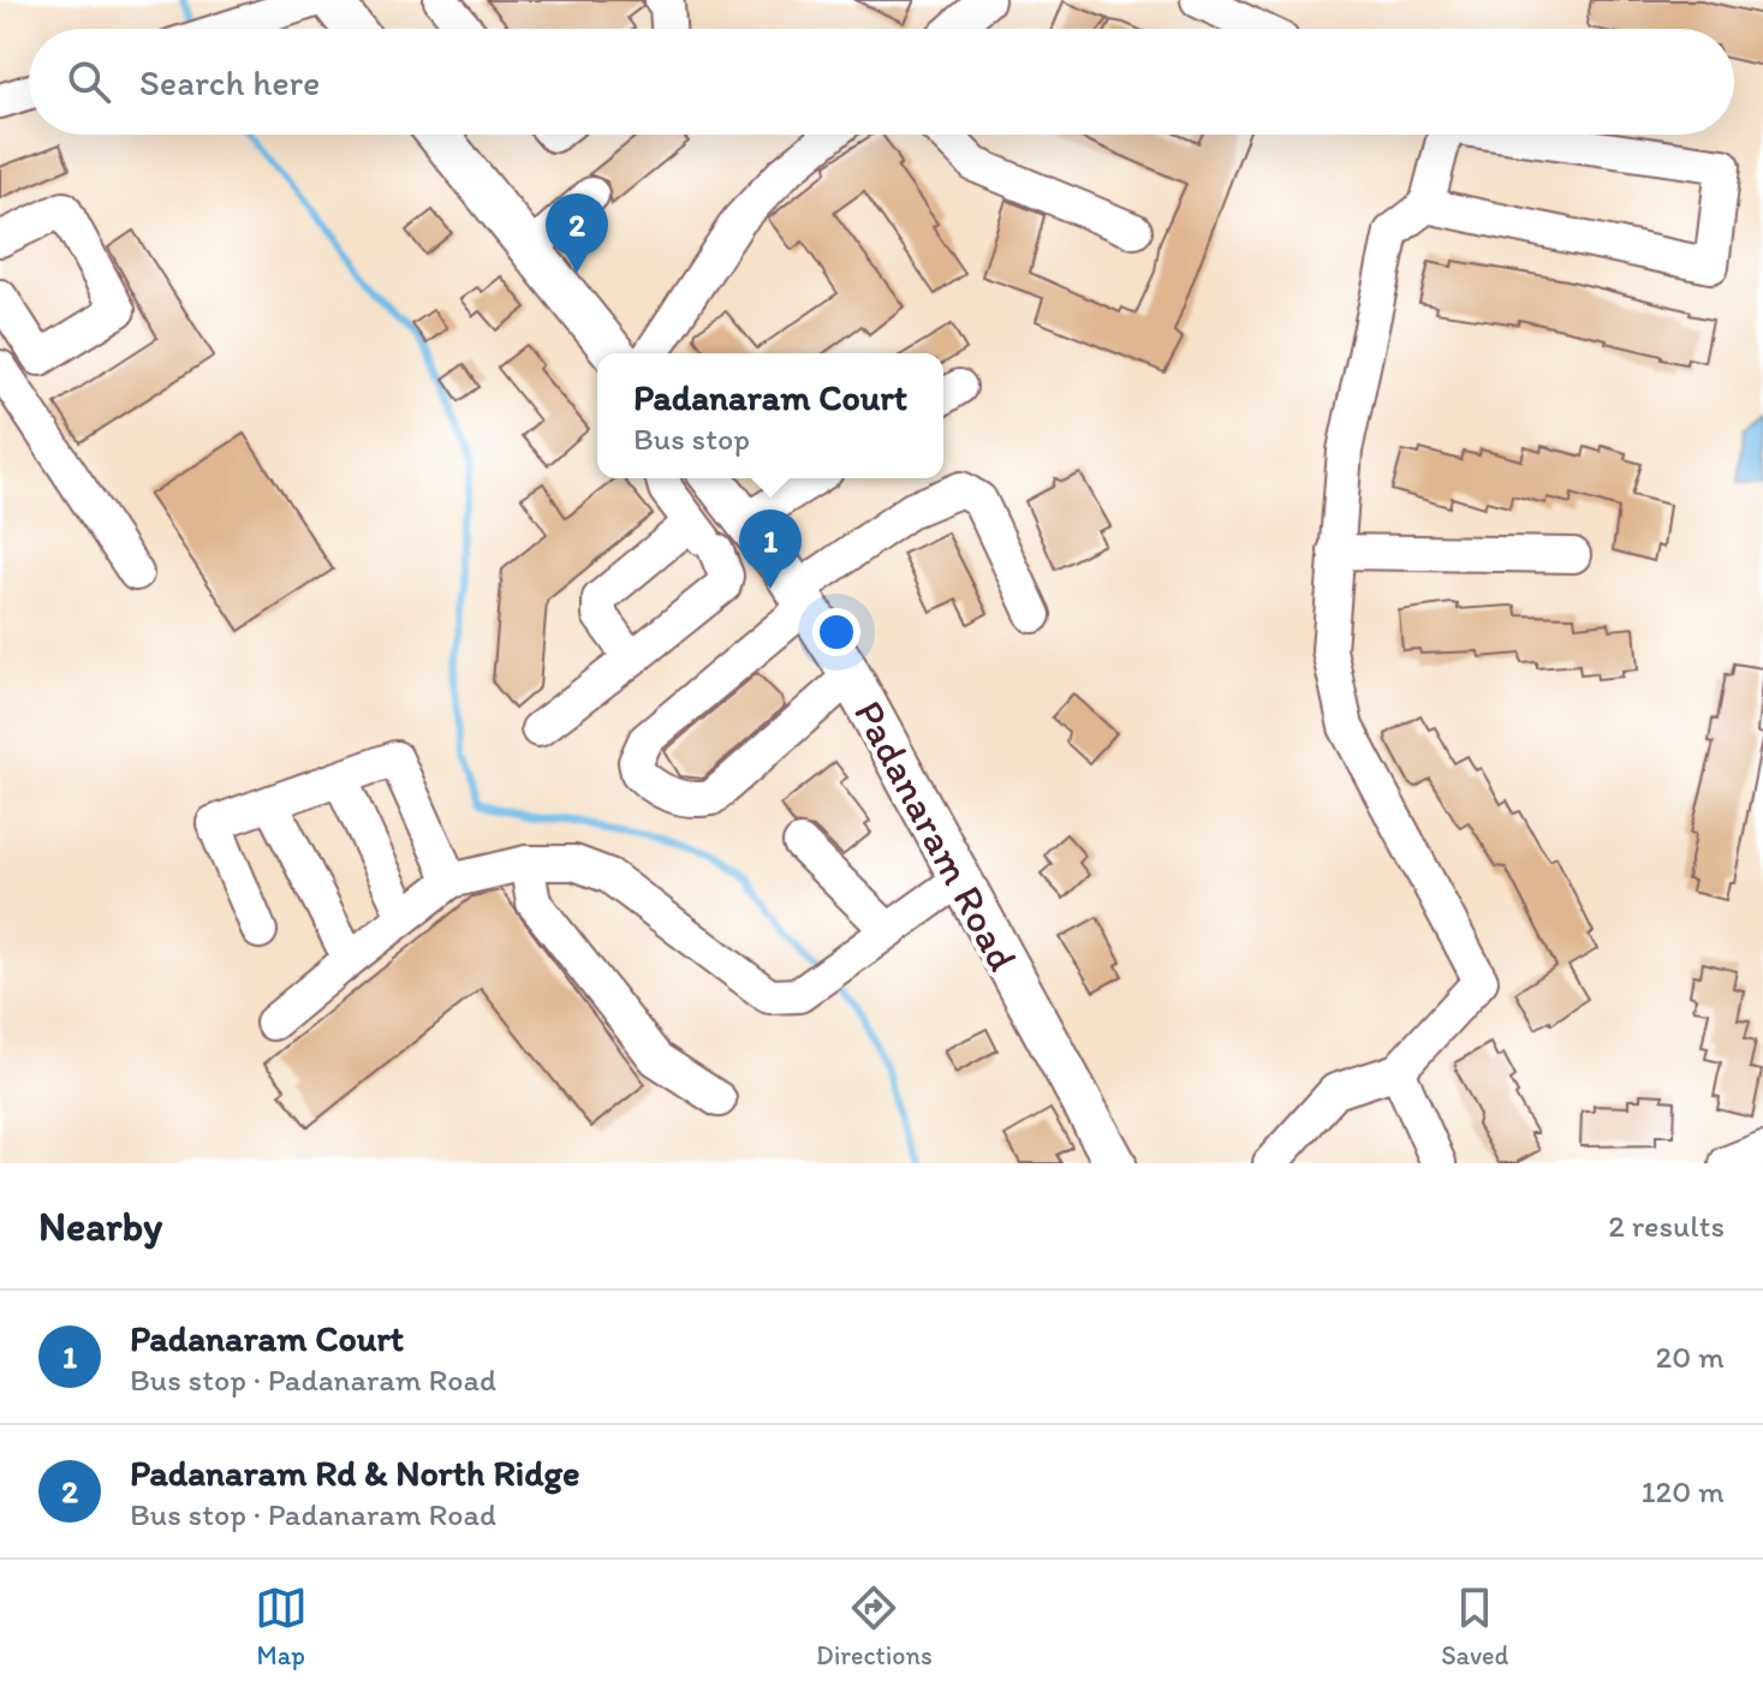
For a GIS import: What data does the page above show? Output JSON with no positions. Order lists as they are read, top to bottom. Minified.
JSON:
{"streets":{"main road":["Padanaram Road"]},"page":{"search":"Search here","pins":["2","1"],"popup":["Padanaram Court","Bus stop"],"heading":["Nearby","2 results"],"list":[{"mark":"1","name":"Padanaram Court","note":"Bus stop · Padanaram Road","value":"20 m"},{"mark":"2","name":"Padanaram Rd & North Ridge","note":"Bus stop · Padanaram Road","value":"120 m"}],"nav":["Map","Directions","Saved"]}}
